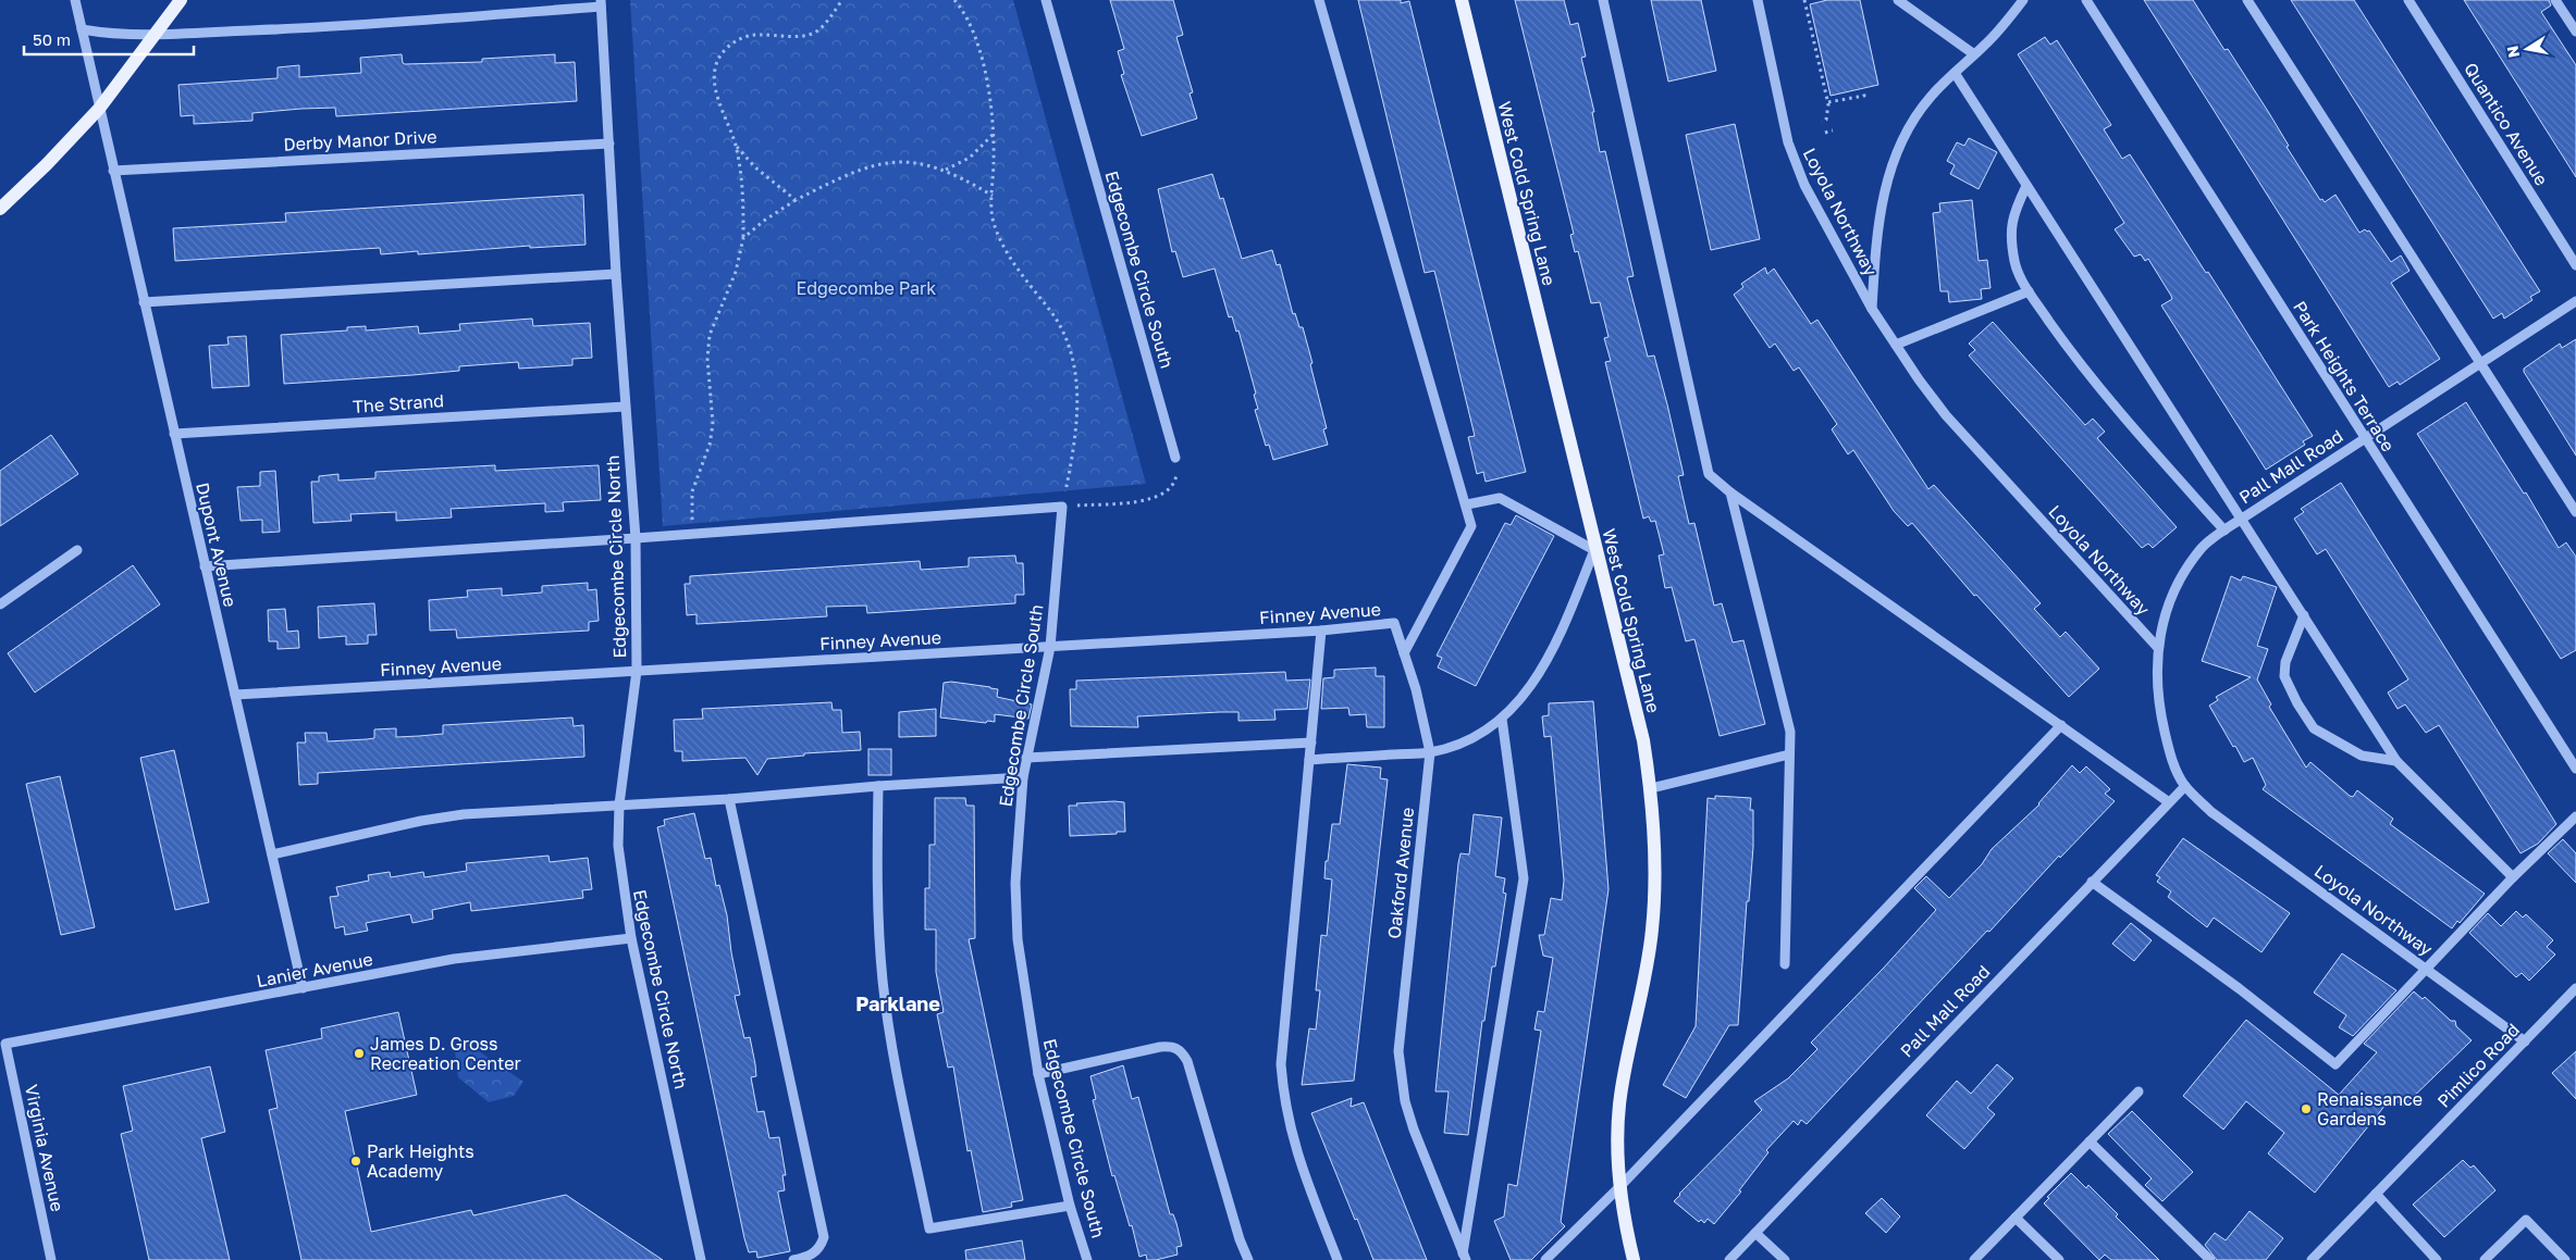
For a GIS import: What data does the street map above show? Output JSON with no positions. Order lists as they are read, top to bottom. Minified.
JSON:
{"streets":{"main road":["West Cold Spring Lane"],"street":["Quantico Avenue","Derby Manor Drive","Loyola Northway","Edgecombe Circle South","Park Heights Terrace","The Strand","Pall Mall Road","Dupont Avenue","Edgecombe Circle North","Finney Avenue","Oakford Avenue","Lanier Avenue","Pimlico Road","Virginia Avenue"]},"crossings":[["Derby Manor Drive","Dupont Avenue"],["Derby Manor Drive","Edgecombe Circle North"],["Loyola Northway","Pall Mall Road"],["Loyola Northway","Pimlico Road"],["Edgecombe Circle South","Finney Avenue"],["Park Heights Terrace","Pall Mall Road"],["The Strand","Dupont Avenue"],["The Strand","Edgecombe Circle North"],["Dupont Avenue","Finney Avenue"],["Dupont Avenue","Lanier Avenue"],["Edgecombe Circle North","Finney Avenue"],["Edgecombe Circle North","Lanier Avenue"],["Finney Avenue","Oakford Avenue"],["Lanier Avenue","Virginia Avenue"]],"districts":["Parklane"],"parks":["Edgecombe Park"],"places":["James D. Gross Recreation Center","Renaissance Gardens","Park Heights Academy"],"scale_bar":"50 m","north":"left"}
